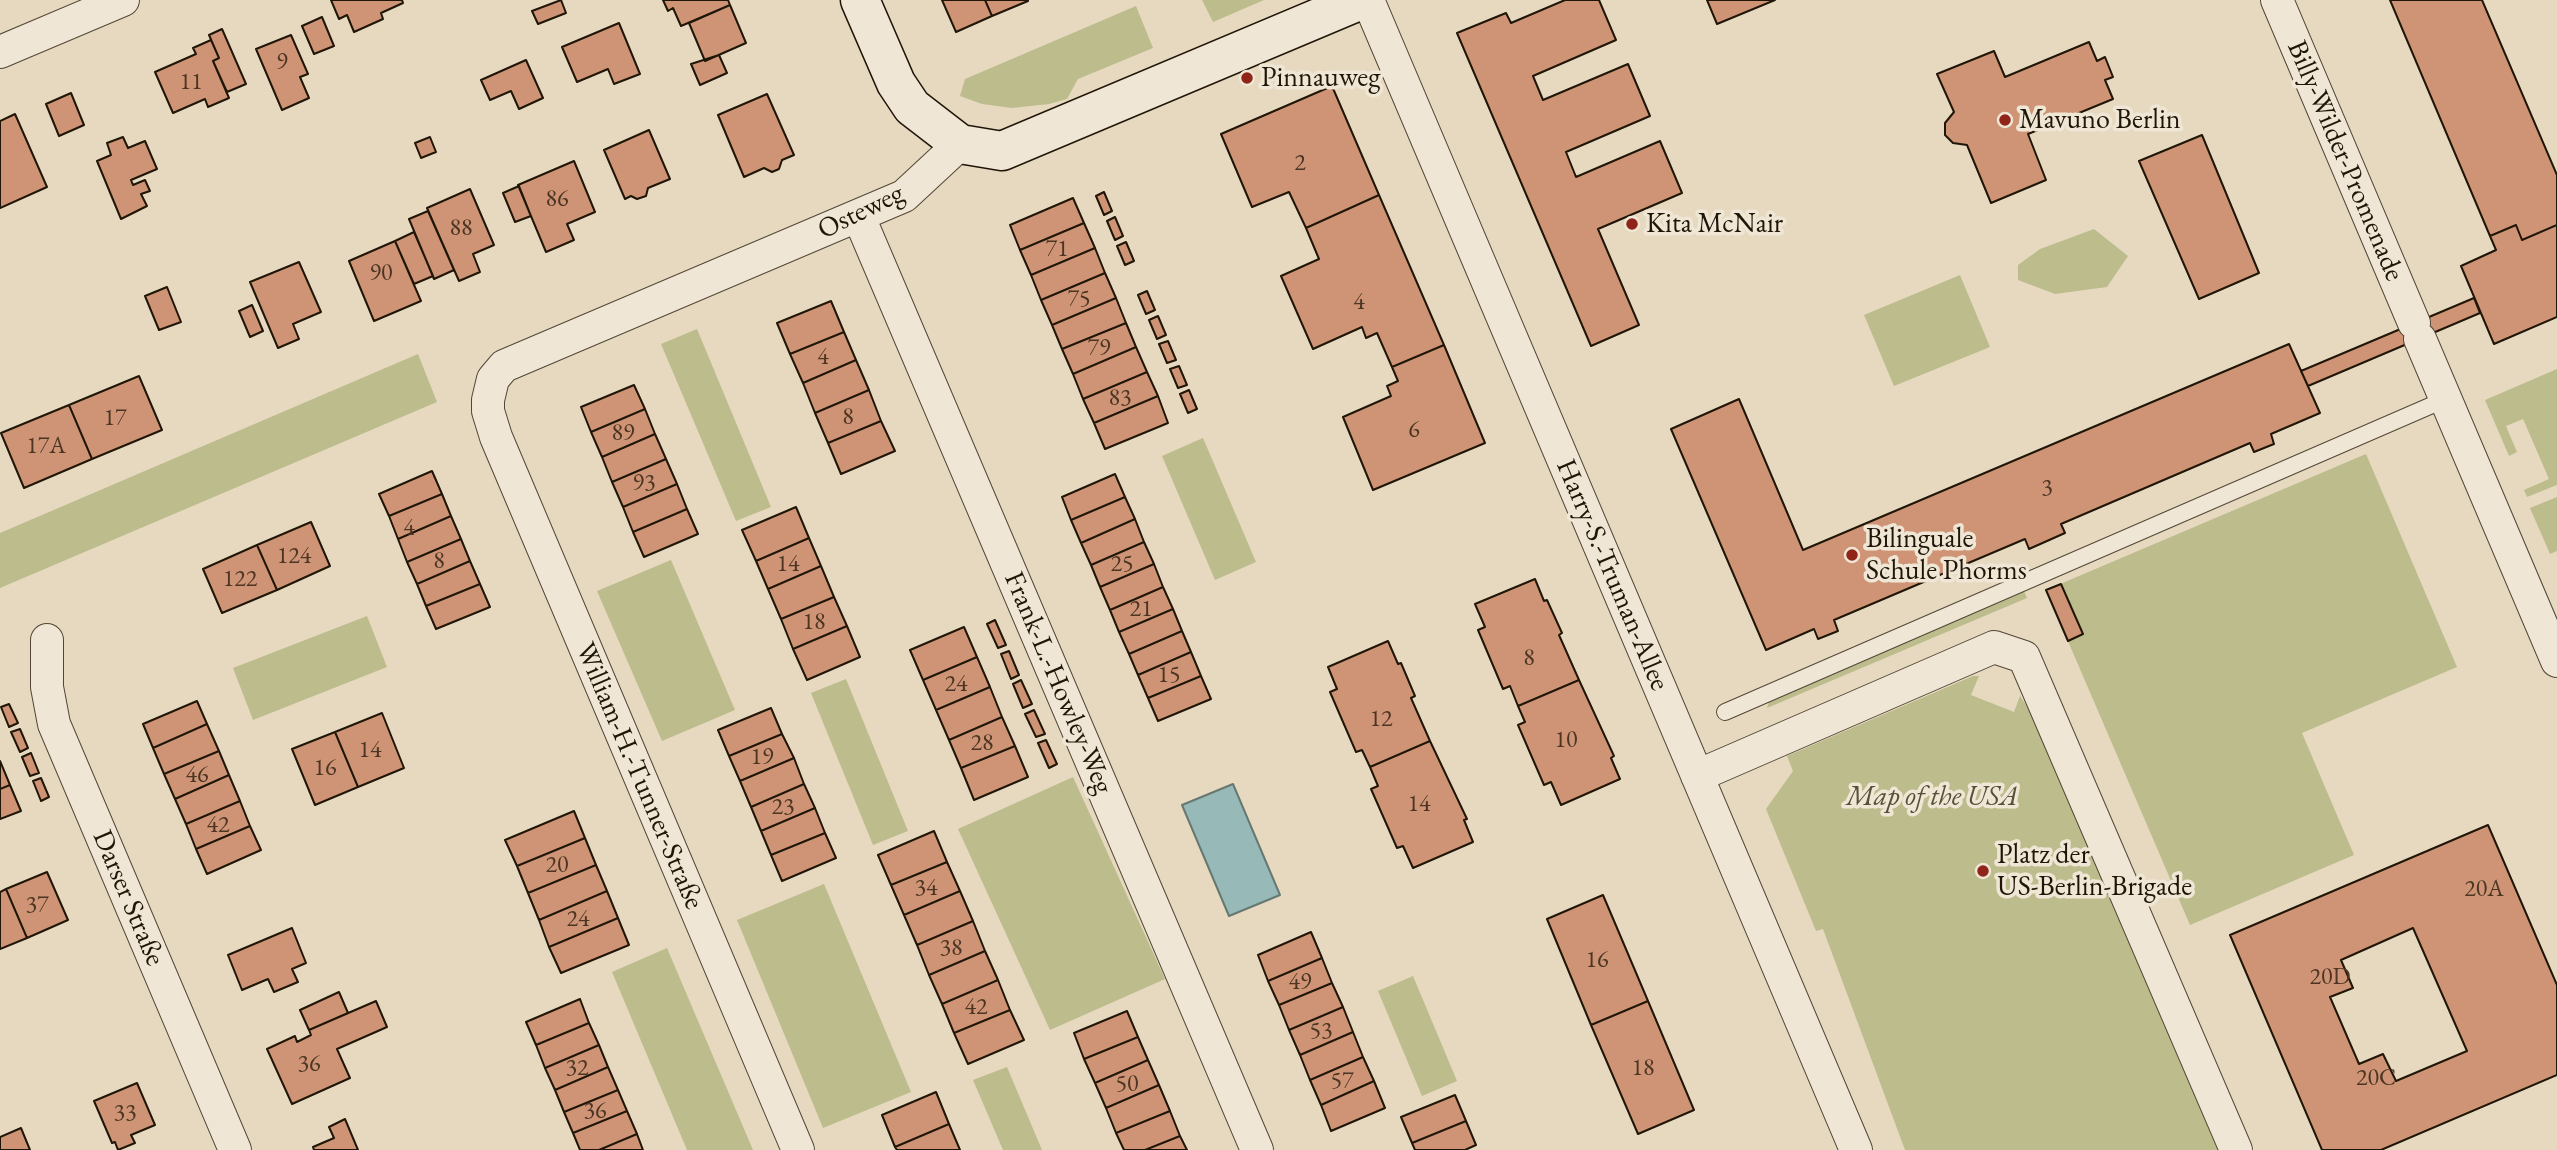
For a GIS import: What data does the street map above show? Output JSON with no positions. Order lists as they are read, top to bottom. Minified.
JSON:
{"streets":{"street":["Billy-Wilder-Promenade","Osteweg","Harry-S.-Truman-Allee","Frank-L.-Howley-Weg","William-H.-Tunner-Straße","Darser Straße"]},"crossings":[["Osteweg","Frank-L.-Howley-Weg"],["Osteweg","William-H.-Tunner-Straße"]],"parks":["Map of the USA"],"places":["Pinnauweg","Mavuno Berlin","Kita McNair","Bilinguale Schule Phorms","Platz der US-Berlin-Brigade"],"house_numbers":["9","11","2","86","88","71","90","75","4","79","4","83","8","17","6","89","17A","93","3","4","124","8","14","25","122","21","18","8","15","24","12","10","28","14","19","16","46","14","23","42","20","34","20A","37","24","38","16","20D","49","42","53","36","32","18","20C","57","50","36","33"]}
